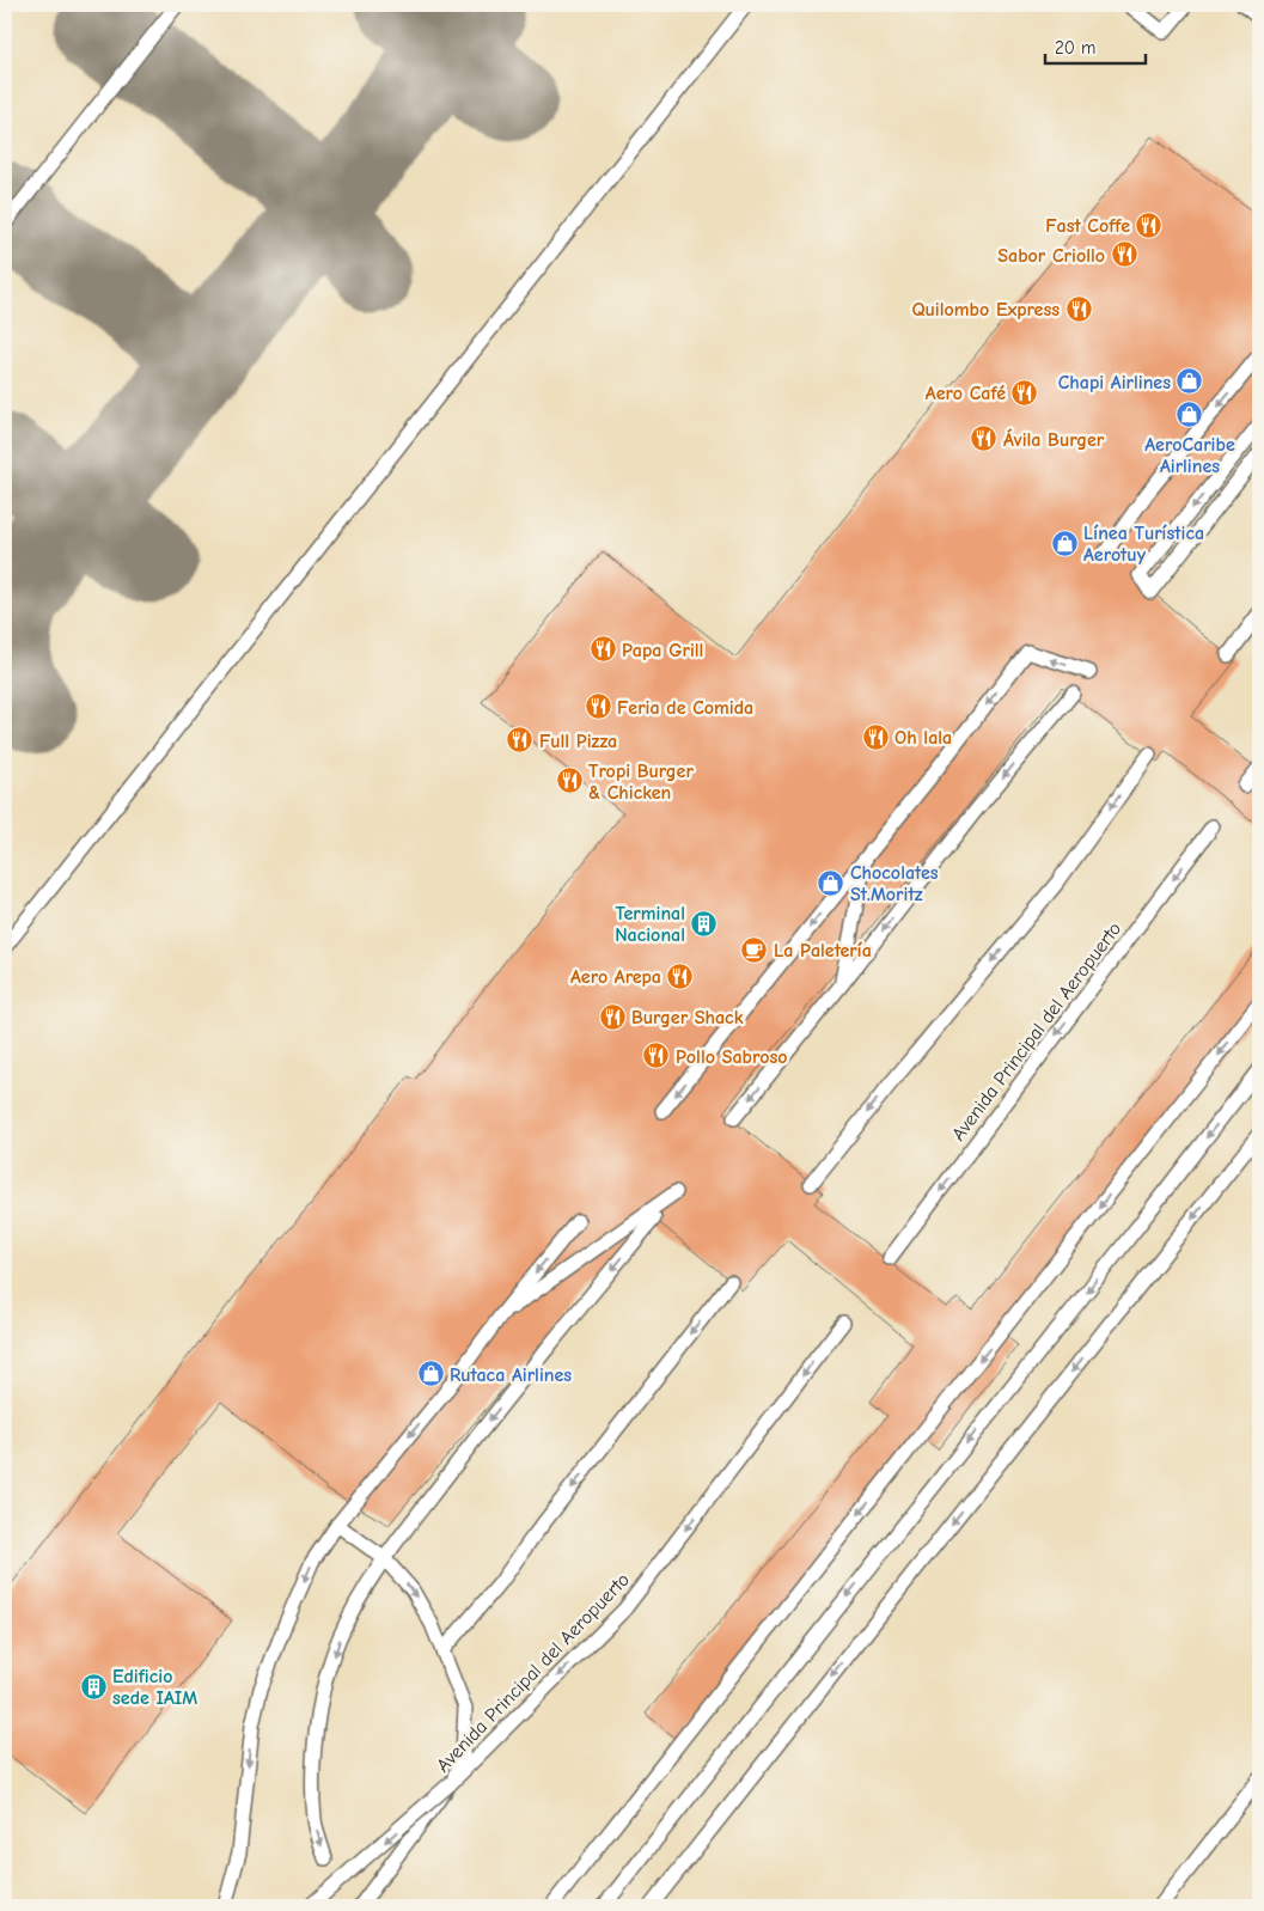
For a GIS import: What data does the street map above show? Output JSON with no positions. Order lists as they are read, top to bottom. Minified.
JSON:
{"streets":{"lane":["Avenida Principal del Aeropuerto"]},"places":{"restaurant":["Fast Coffe","Sabor Criollo","Quilombo Express","Aero Café","Ávila Burger","Papa Grill","Feria de Comida","Oh lala","Full Pizza","Tropi Burger & Chicken","Aero Arepa","Burger Shack","Pollo Sabroso"],"shop":["Chapi Airlines","AeroCaribe Airlines","Línea Turística Aerotuy","Chocolates St.Moritz","Rutaca Airlines"],"building":["Terminal Nacional","Edificio sede IAIM"],"cafe":["La Paletería"]},"scale_bar":"20 m"}
